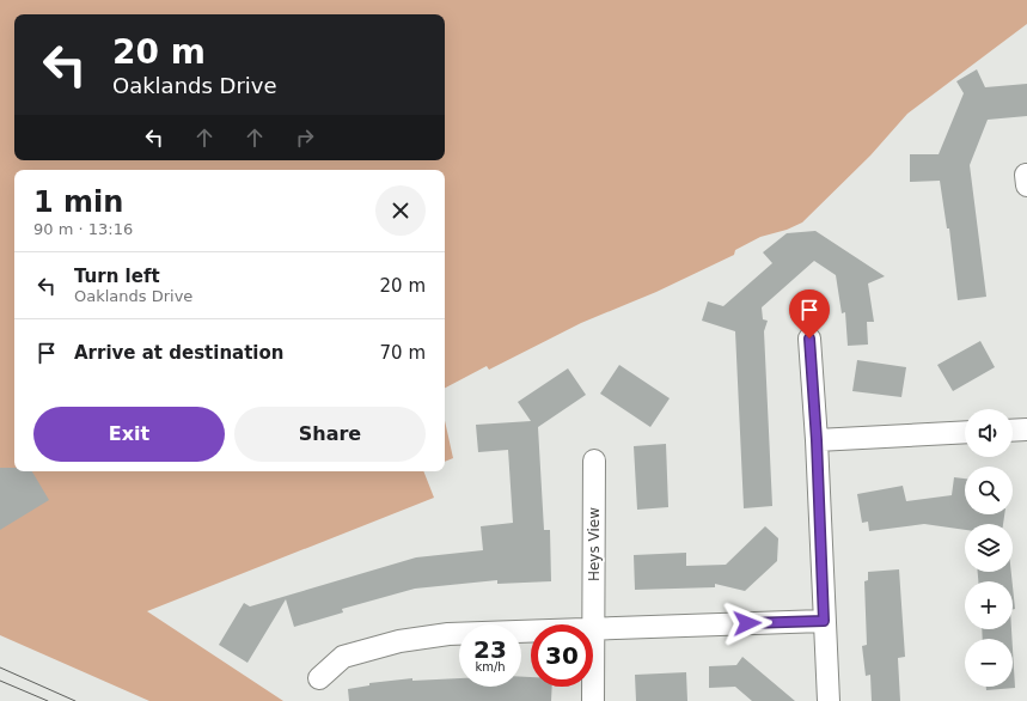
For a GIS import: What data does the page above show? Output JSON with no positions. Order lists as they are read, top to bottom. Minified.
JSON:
{"streets":{"street":["Heys View"]},"page":{"turn":["20 m","Oaklands Drive"],"heading":["1 min","90 m · 13:16"],"list":[{"name":"Turn left","note":"Oaklands Drive","value":"20 m"},{"name":"Arrive at destination","value":"70 m"}],"buttons":["Exit","Share"],"map_buttons":["+","−"],"speed":"23 km/h","limit":"30"}}
